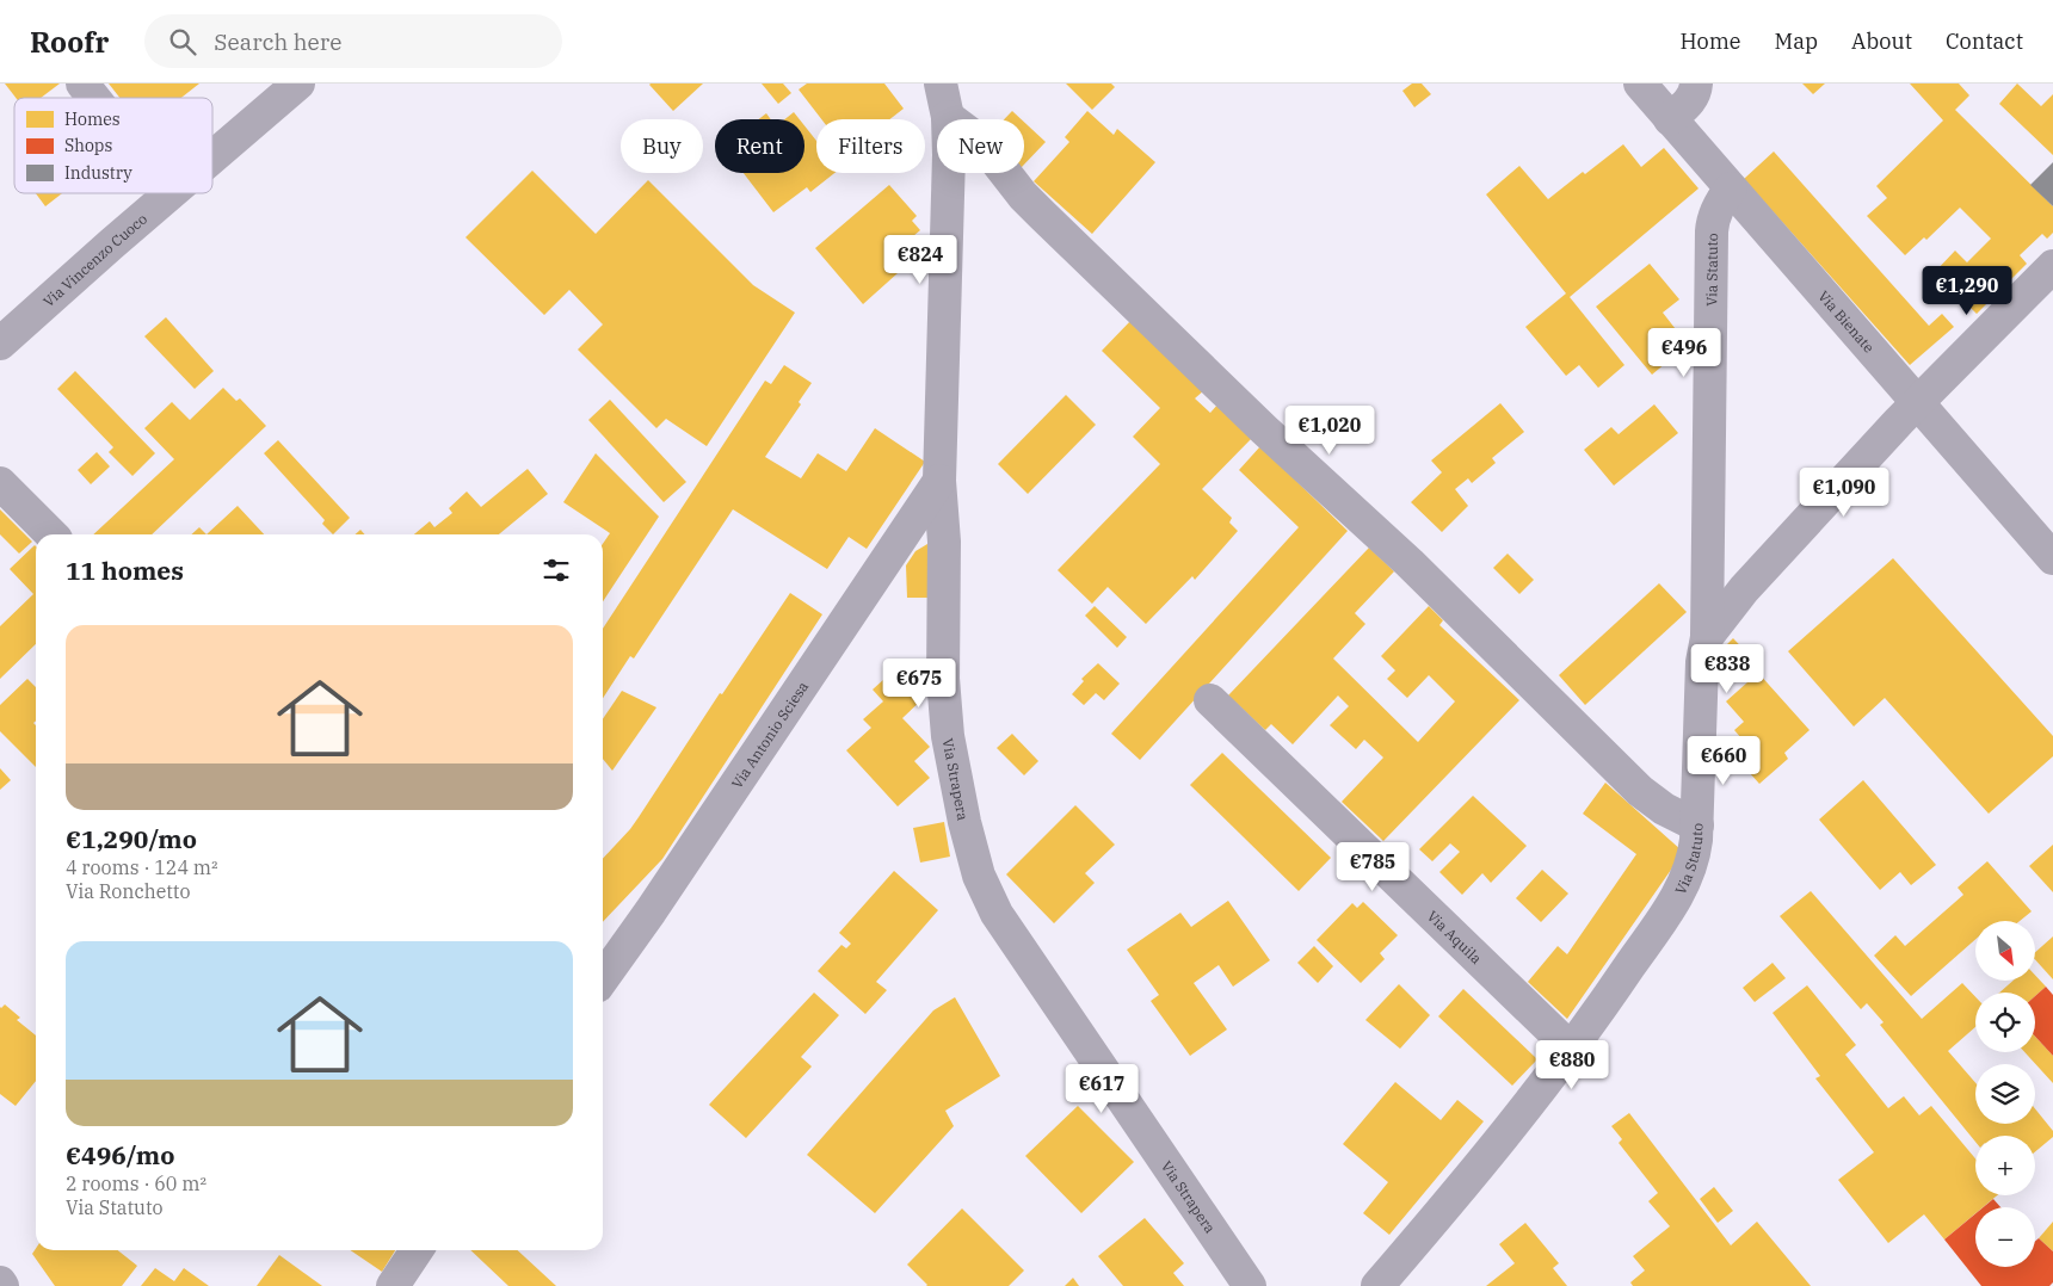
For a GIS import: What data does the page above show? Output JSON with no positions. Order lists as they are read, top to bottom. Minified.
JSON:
{"streets":{"street":["Via Vincenzo Cuoco","Via Statuto","Via Bienate","Via Antonio Sciesa","Via Strapera","Via Aquila"]},"crossings":[["Via Statuto","Via Bienate"],["Via Statuto","Via Aquila"],["Via Antonio Sciesa","Via Strapera"]],"legend":["Homes","Shops","Industry"],"north":"bottom right","page":{"header":"Roofr","search":"Search here","nav":["Home","Map","About","Contact"],"chip":["Buy","Rent","Filters","New"],"price":["€824","€1,290","€496","€1,020","€1,090","€838","€675","€660","€785","€880","€617"],"heading":"11 homes","list":[{"name":"€1,290/mo","note":"4 rooms · 124 m² · Via Ronchetto"},{"name":"€496/mo","note":"2 rooms · 60 m² · Via Statuto"}],"map_buttons":["+","−"]}}
